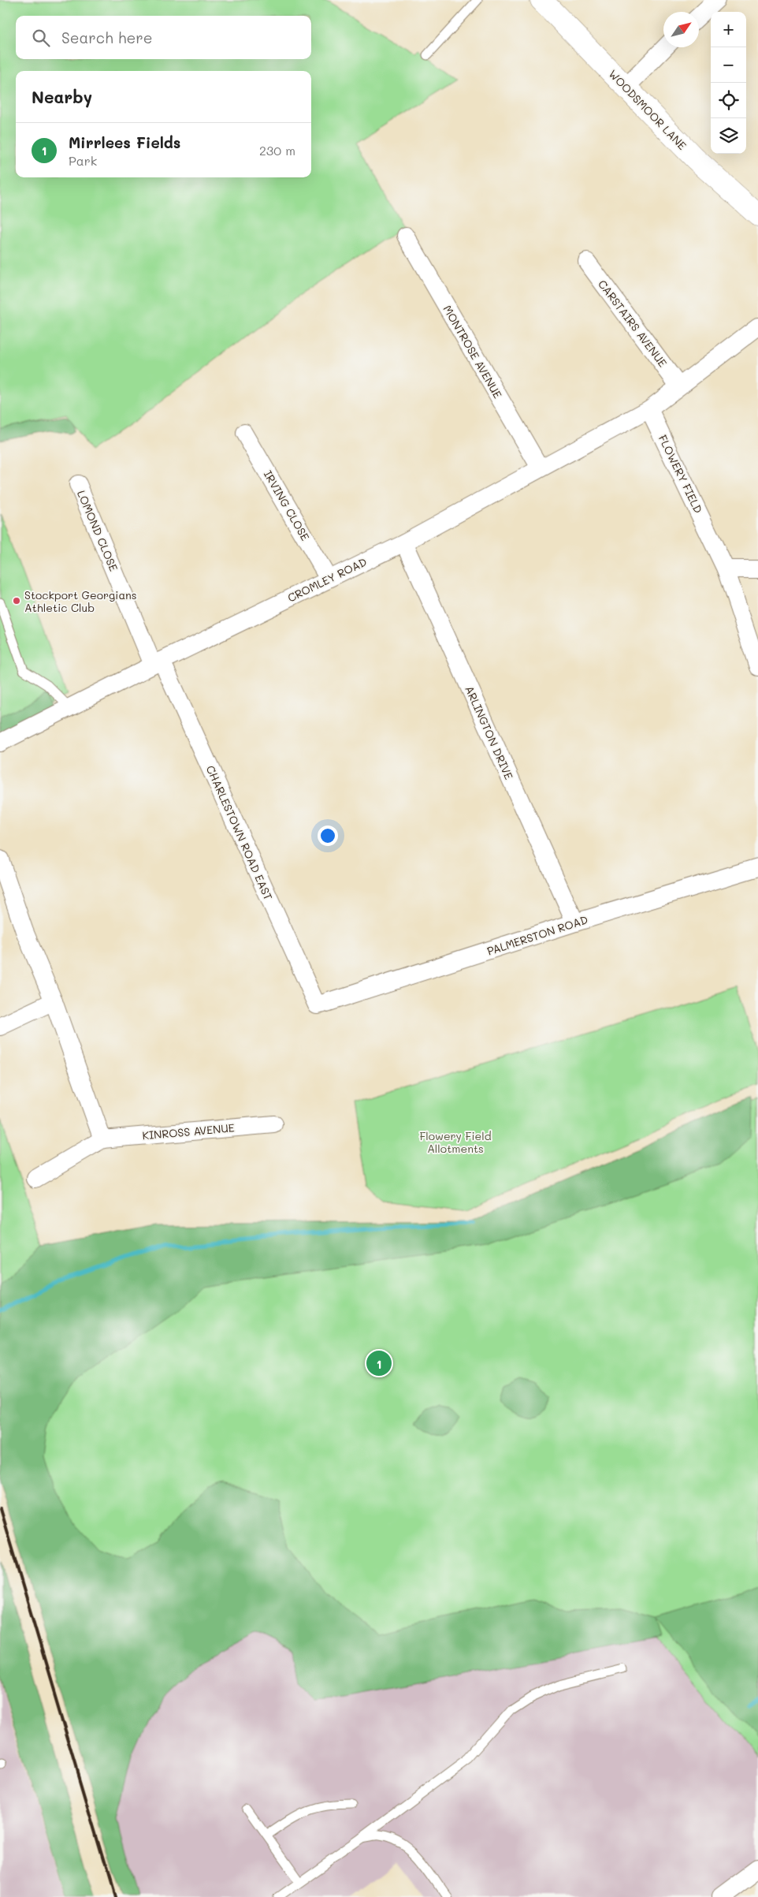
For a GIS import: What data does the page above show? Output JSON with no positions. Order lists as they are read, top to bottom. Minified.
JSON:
{"streets":{"street":["WOODSMOOR LANE","CARSTAIRS AVENUE","MONTROSE AVENUE","FLOWERY FIELD","IRVING CLOSE","LOMOND CLOSE","CROMLEY ROAD","ARLINGTON DRIVE","CHARLESTOWN ROAD EAST","PALMERSTON ROAD","KINROSS AVENUE"]},"crossings":[["MONTROSE AVENUE","CROMLEY ROAD"],["FLOWERY FIELD","CROMLEY ROAD"],["IRVING CLOSE","CROMLEY ROAD"],["LOMOND CLOSE","CROMLEY ROAD"],["LOMOND CLOSE","CHARLESTOWN ROAD EAST"],["CROMLEY ROAD","ARLINGTON DRIVE"],["CROMLEY ROAD","CHARLESTOWN ROAD EAST"],["ARLINGTON DRIVE","PALMERSTON ROAD"],["CHARLESTOWN ROAD EAST","PALMERSTON ROAD"]],"parks":["Flowery Field Allotments"],"places":["Stockport Georgians Athletic Club"],"north":"top right","page":{"map_buttons":["+","−"],"search":"Search here","heading":"Nearby","list":[{"mark":"1","name":"Mirrlees Fields","note":"Park","value":"230 m"}],"pins":"1"}}
